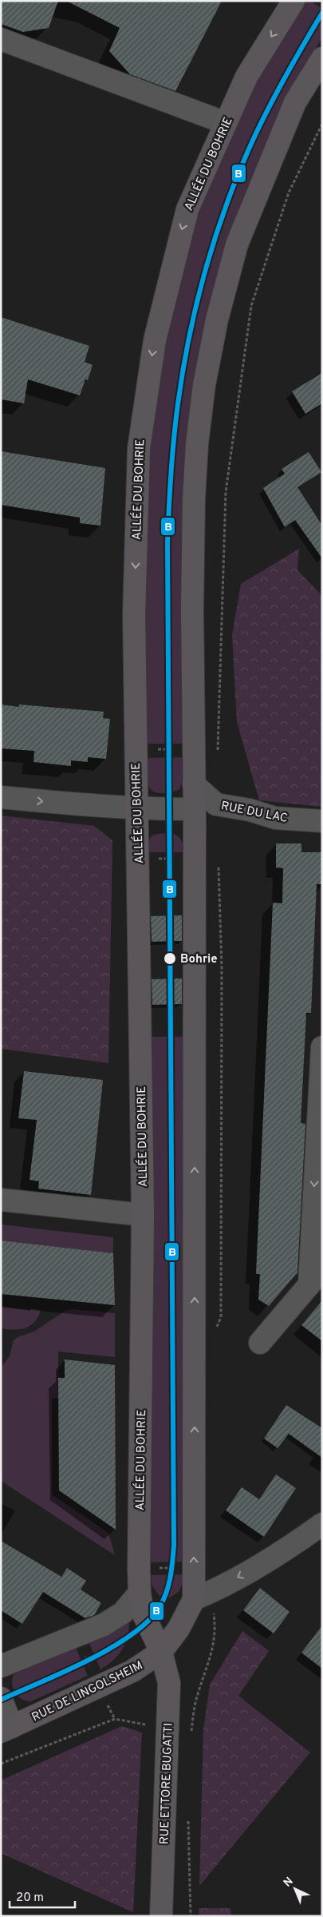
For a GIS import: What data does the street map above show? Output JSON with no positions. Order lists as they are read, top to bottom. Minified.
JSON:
{"streets":{"main road":["ALLÉE DU BOHRIE","RUE DE LINGOLSHEIM","RUE ETTORE BUGATTI"],"street":["RUE DU LAC"]},"crossings":[["ALLÉE DU BOHRIE","RUE DE LINGOLSHEIM"],["ALLÉE DU BOHRIE","RUE ETTORE BUGATTI"],["RUE DE LINGOLSHEIM","RUE ETTORE BUGATTI"]],"places":["Bohrie"],"lines":["transit line B"],"scale_bar":"20 m","north":"top left"}
